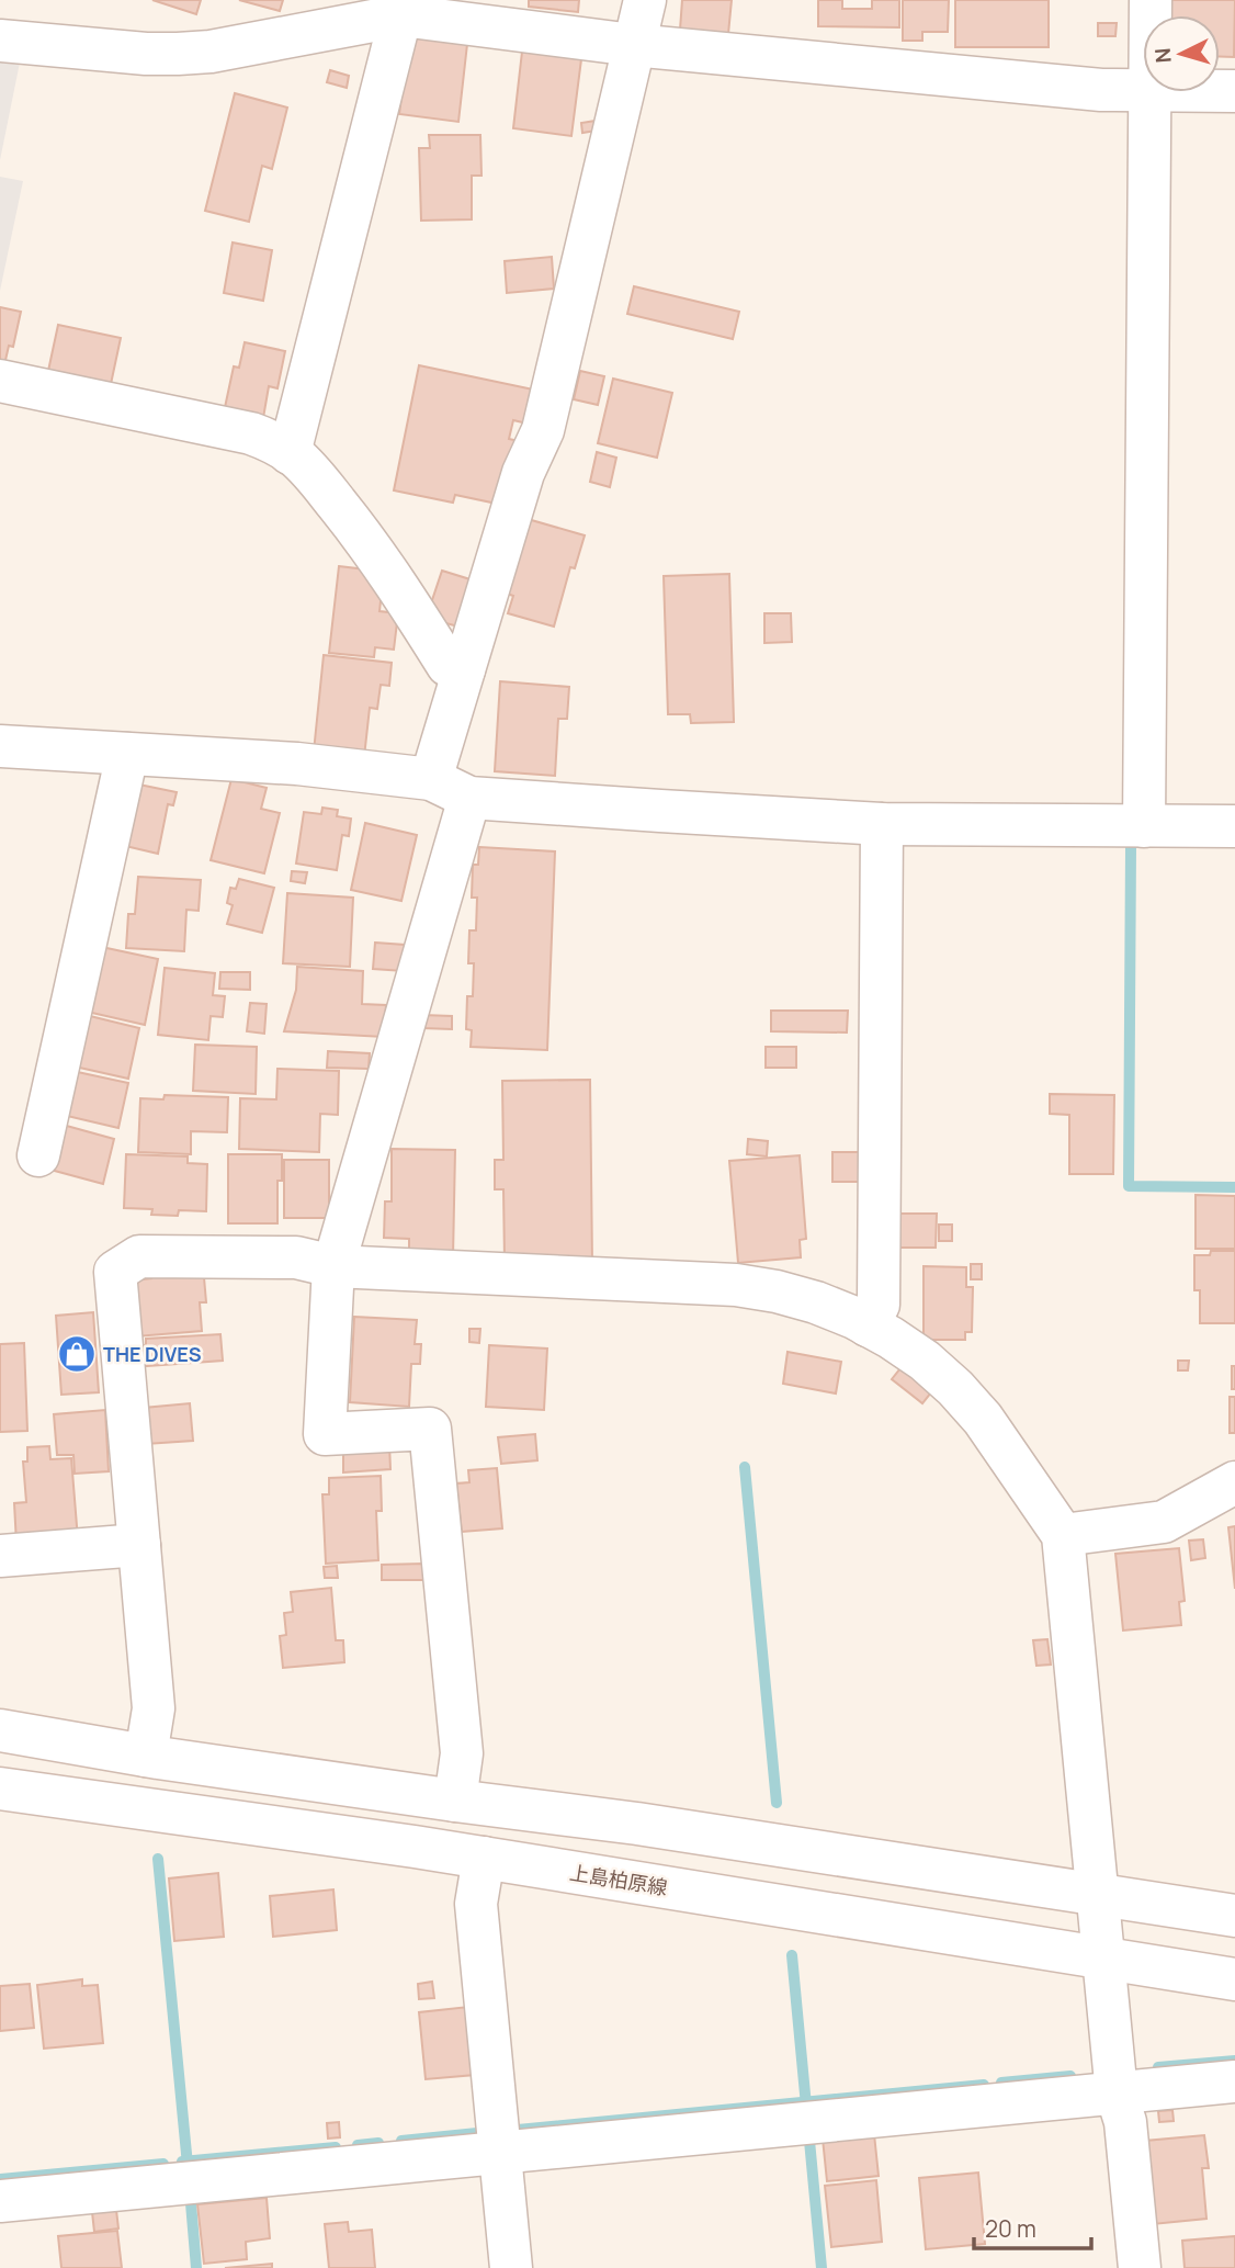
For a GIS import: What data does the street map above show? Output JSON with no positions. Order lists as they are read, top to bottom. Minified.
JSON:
{"streets":{"street":["上島柏原線"]},"places":{"shop":["THE DIVES"]},"scale_bar":"20 m","north":"left"}
